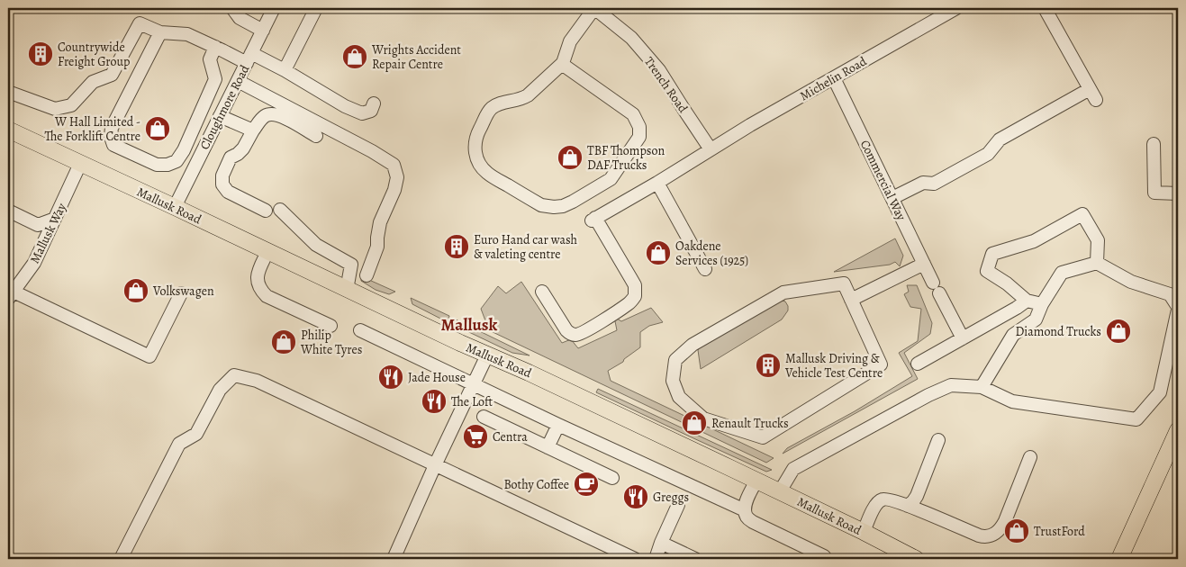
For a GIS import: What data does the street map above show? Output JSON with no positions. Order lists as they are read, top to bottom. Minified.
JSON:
{"streets":{"main road":["Mallusk Road"],"street":["Michelin Road","Trench Road","Cloughmore Road","Commercial Way","Mallusk Way"]},"crossings":[["Michelin Road","Trench Road"],["Michelin Road","Commercial Way"],["Cloughmore Road","Mallusk Road"],["Mallusk Road","Mallusk Way"]],"districts":["Mallusk"],"places":{"building":["Countrywide Freight Group","Euro Hand car wash & valeting centre","Mallusk Driving & Vehicle Test Centre"],"shop":["Wrights Accident Repair Centre","W Hall Limited - The Forklift Centre","TBF Thompson DAF Trucks","Oakdene Services (1925)","Volkswagen","Diamond Trucks","Philip White Tyres","Renault Trucks","TrustFord"],"restaurant":["Jade House","The Loft","Greggs"],"supermarket":["Centra"],"cafe":["Bothy Coffee"]}}
